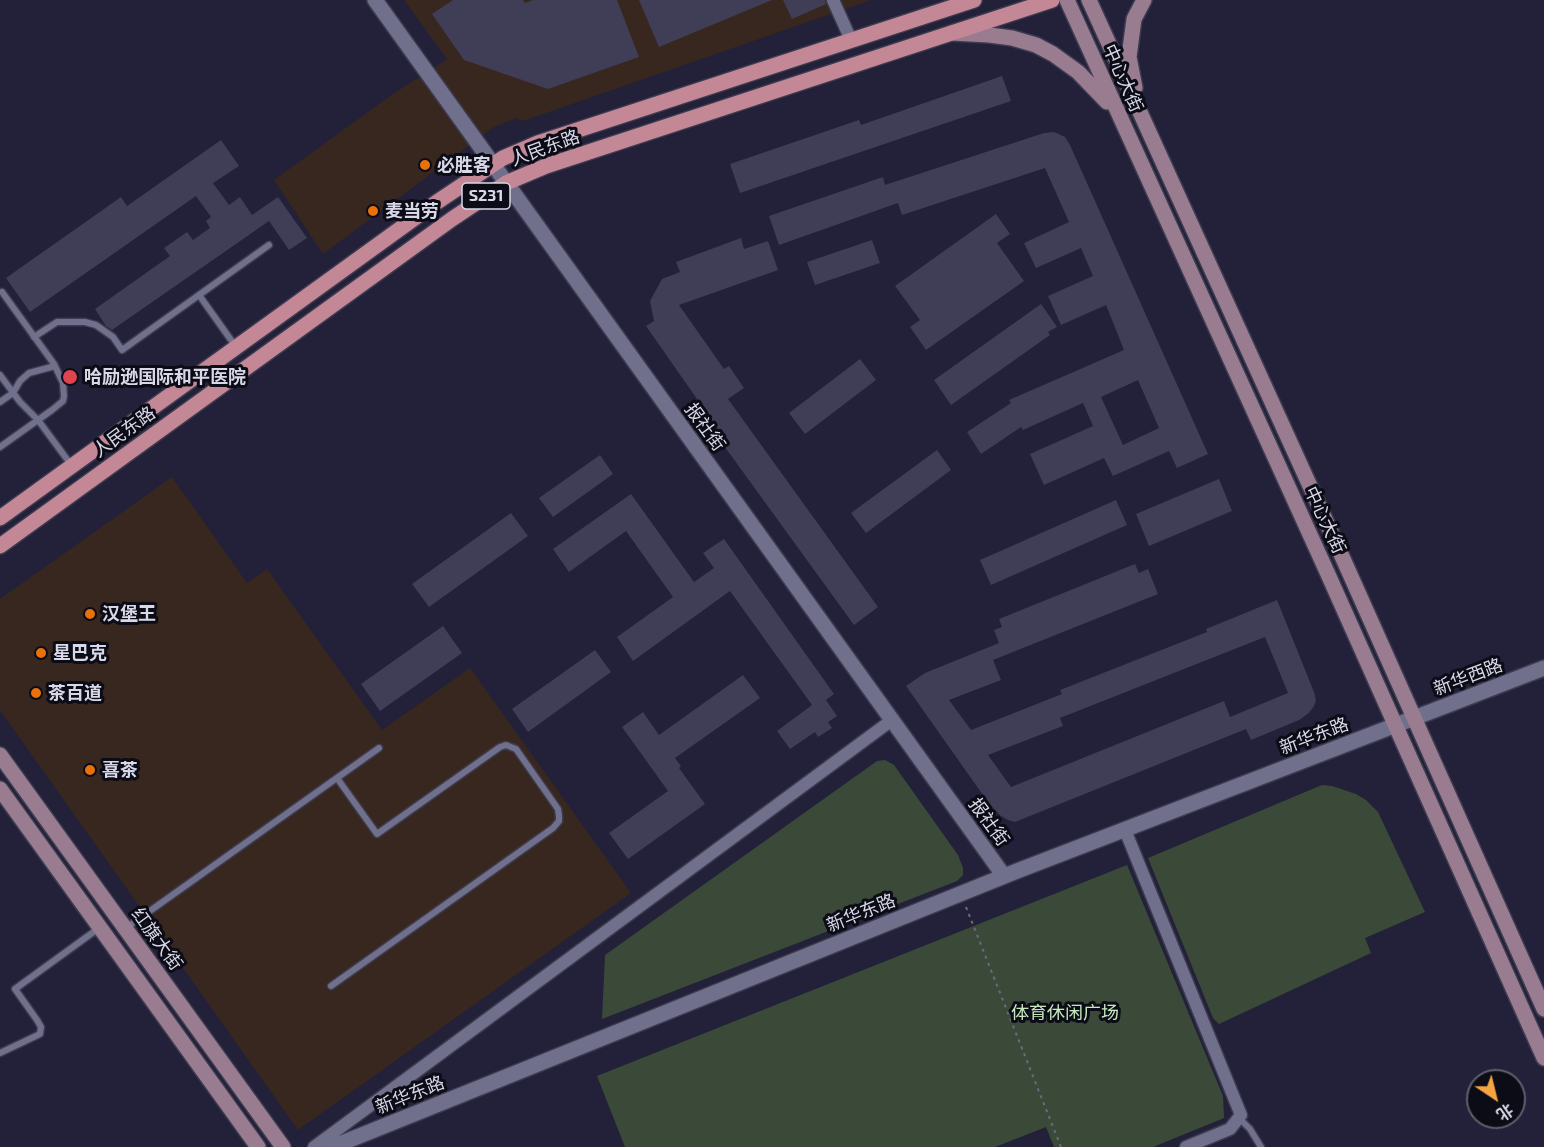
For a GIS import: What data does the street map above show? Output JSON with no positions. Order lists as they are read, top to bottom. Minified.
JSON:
{"streets":{"main road":["中心大街","人民东路","S231","红旗大街"],"street":["报社街","新华西路","新华东路"]},"crossings":[["中心大街","新华西路"],["中心大街","新华东路"],["人民东路","报社街"],["报社街","新华东路"],["新华西路","新华东路"]],"parks":["体育休闲广场"],"places":["必胜客","麦当劳","哈励逊国际和平医院","汉堡王","星巴克","茶百道","喜茶"],"north":"bottom right"}
